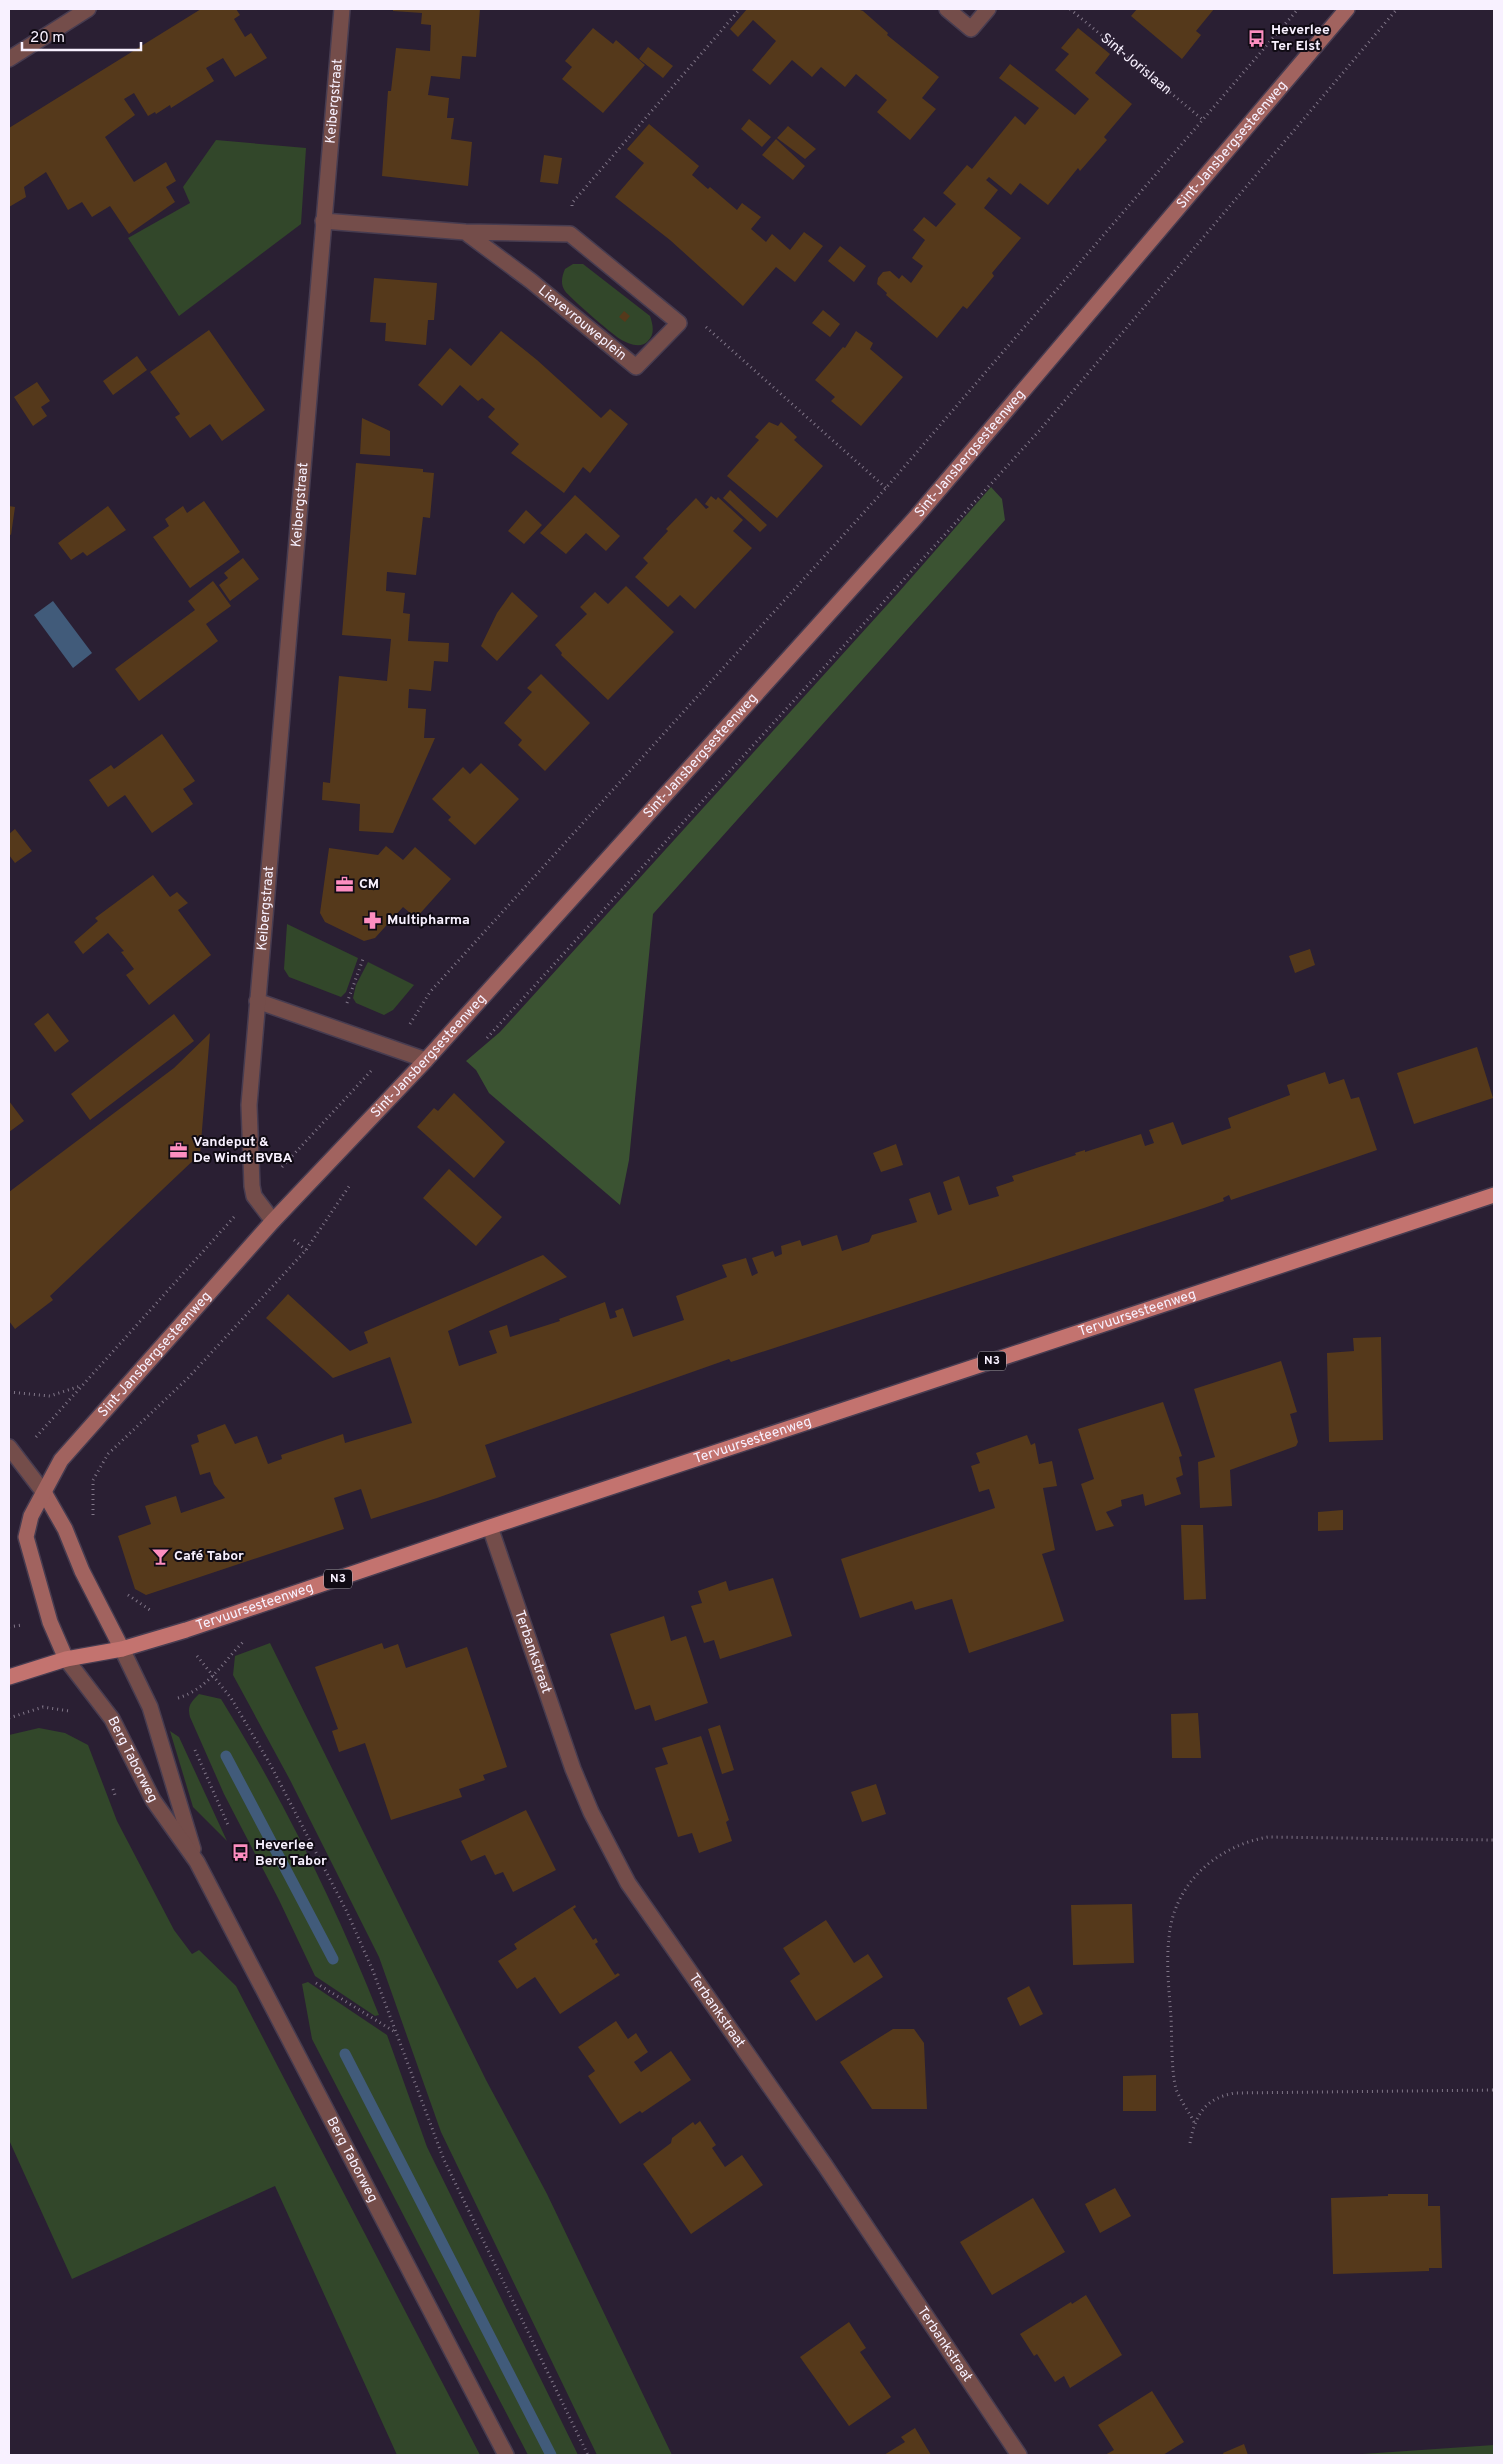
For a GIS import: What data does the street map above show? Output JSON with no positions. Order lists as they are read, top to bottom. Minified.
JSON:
{"streets":{"main road":["Sint-Jansbergsesteenweg","Tervuursesteenweg","N3"],"street":["Keibergstraat","Lievevrouweplein","Terbankstraat","Berg Taborweg"],"path":["Sint-Jorislaan"]},"crossings":[["Sint-Jansbergsesteenweg","Tervuursesteenweg"],["Sint-Jansbergsesteenweg","Berg Taborweg"],["Tervuursesteenweg","Terbankstraat"],["Tervuursesteenweg","Berg Taborweg"]],"places":{"bus stop":["Heverlee Ter Elst","Heverlee Berg Tabor"],"office":["CM","Vandeput & De Windt BVBA"],"pharmacy":["Multipharma"],"bar":["Café Tabor"]},"scale_bar":"20 m"}
